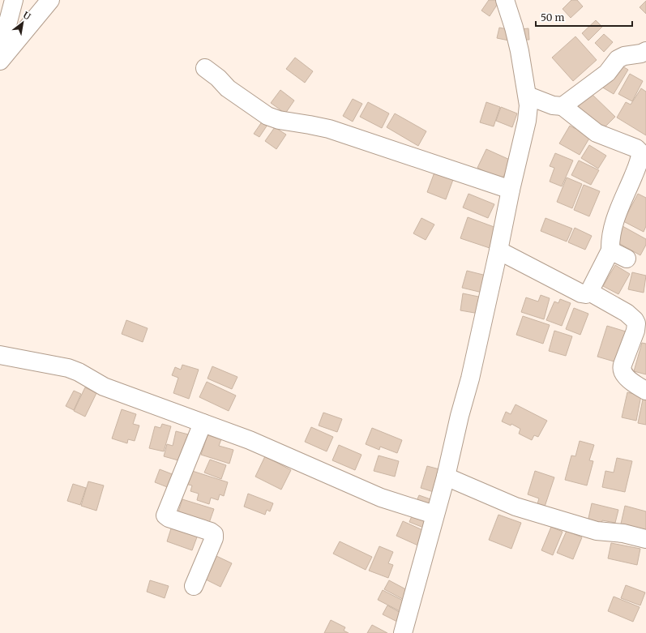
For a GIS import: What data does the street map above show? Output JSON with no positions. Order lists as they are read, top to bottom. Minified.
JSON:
{"scale_bar":"50 m","north":"top right"}
